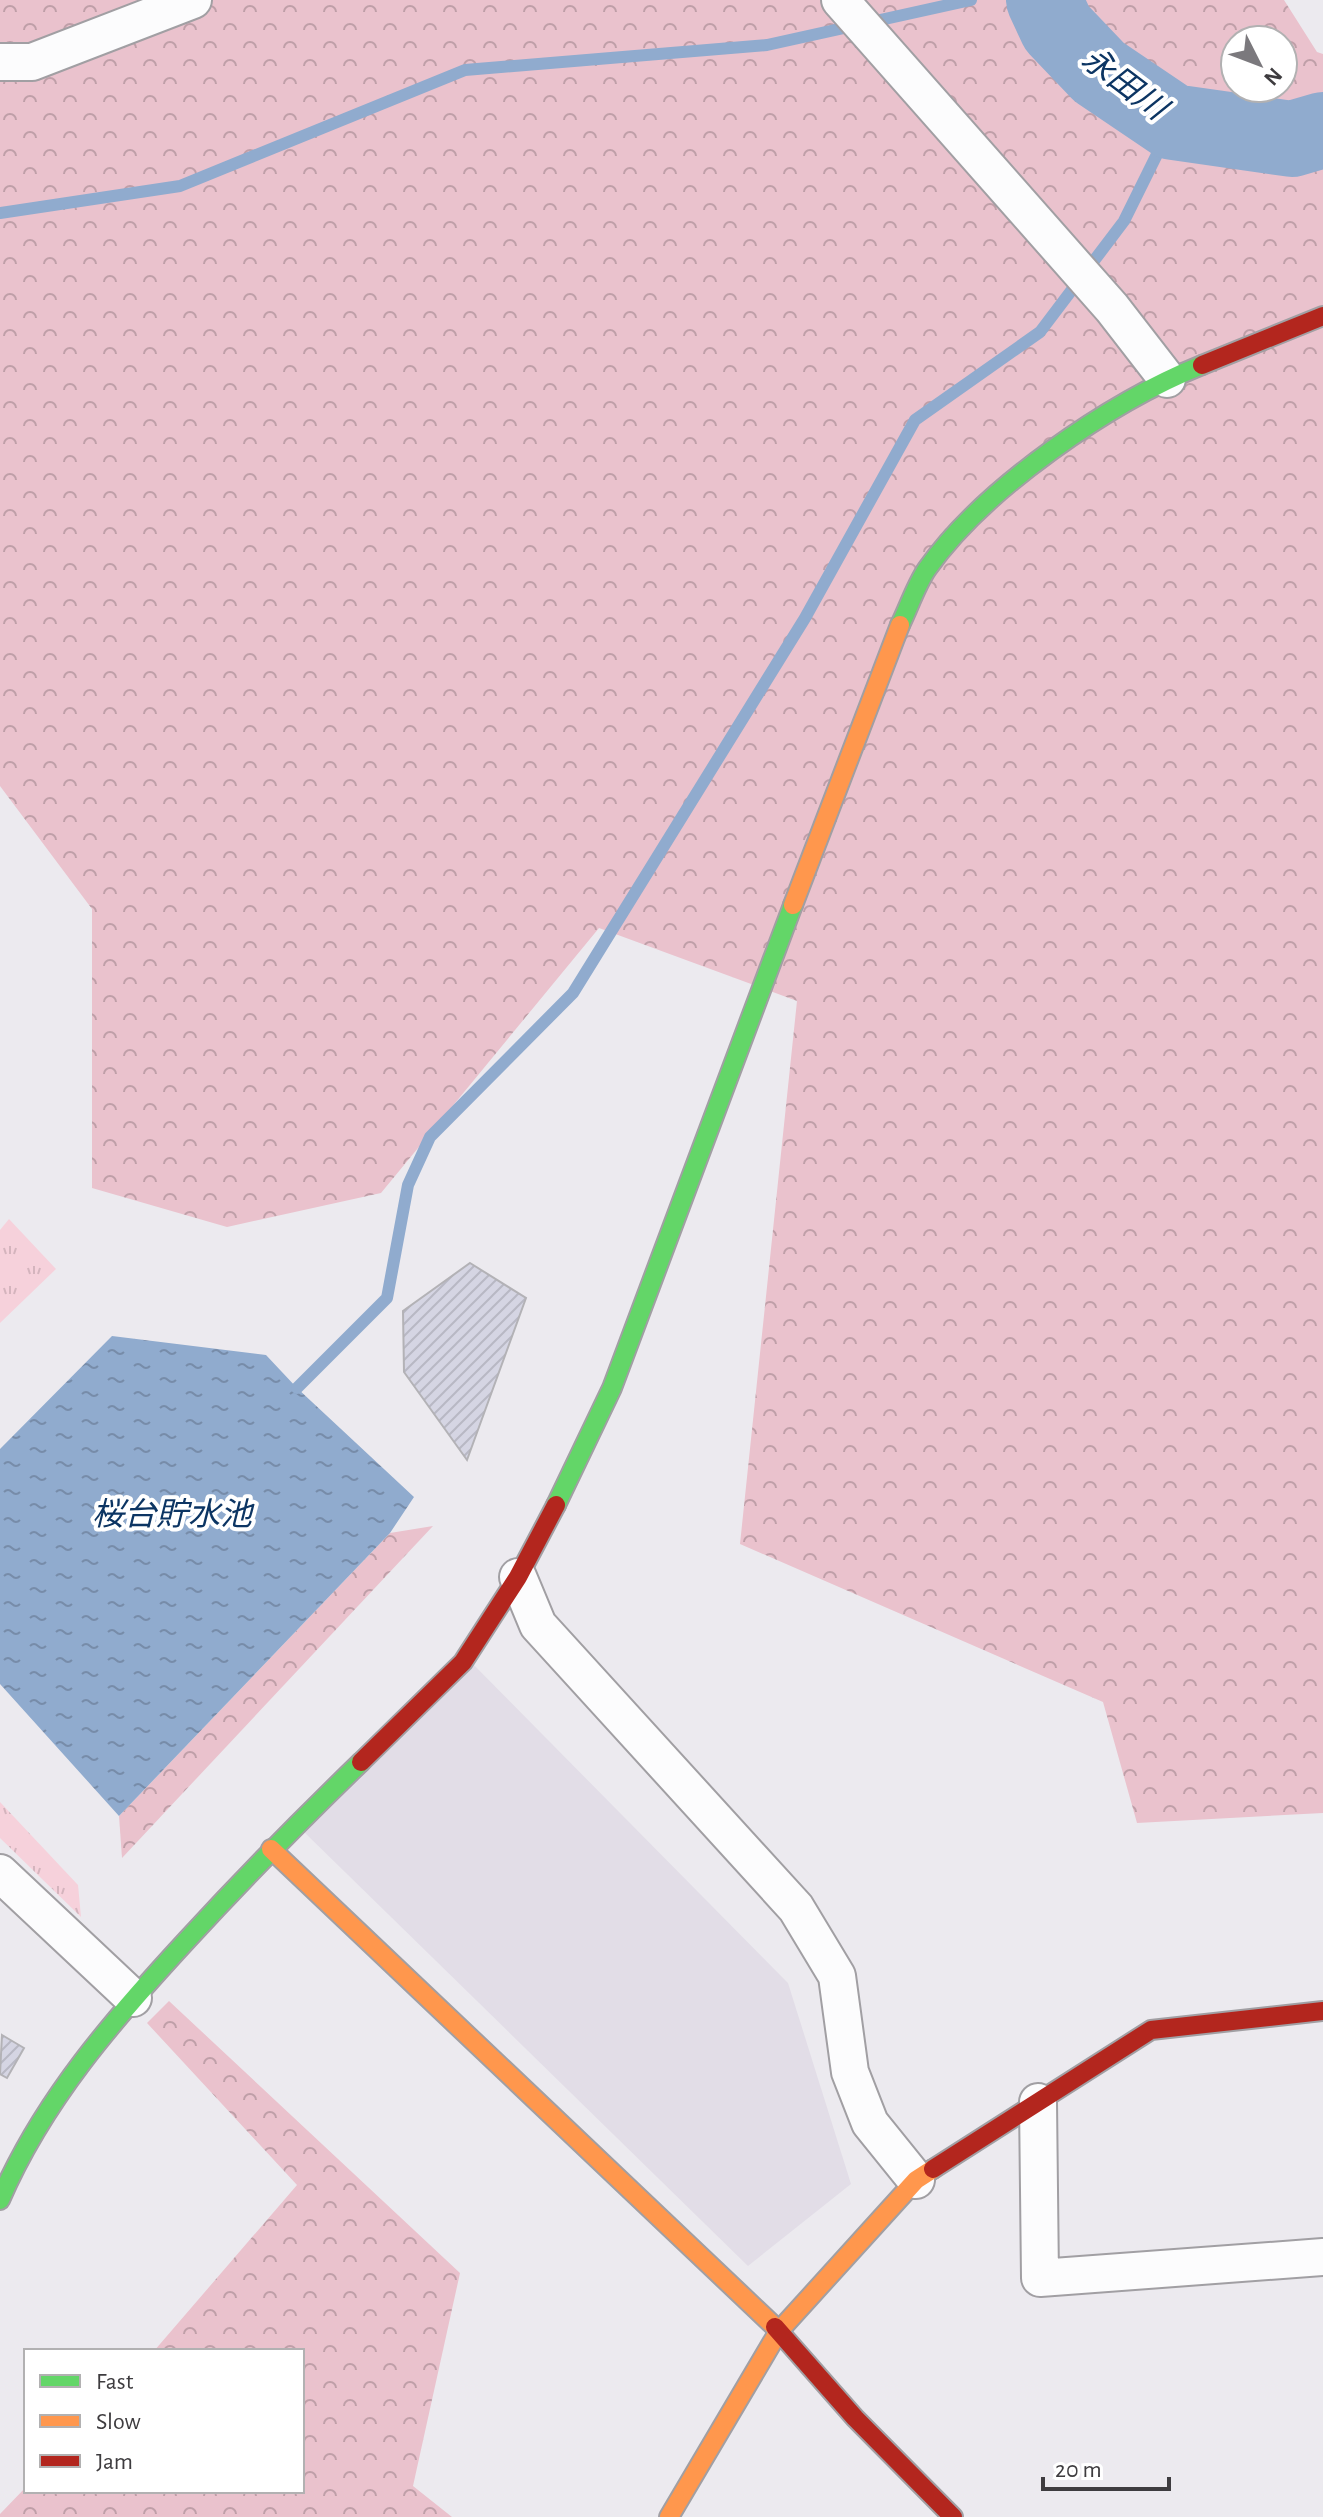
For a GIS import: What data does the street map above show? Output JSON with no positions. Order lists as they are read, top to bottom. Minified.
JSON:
{"water":["永田川","桜台貯水池"],"legend":["Fast","Slow","Jam"],"scale_bar":"20 m","north":"bottom right"}
